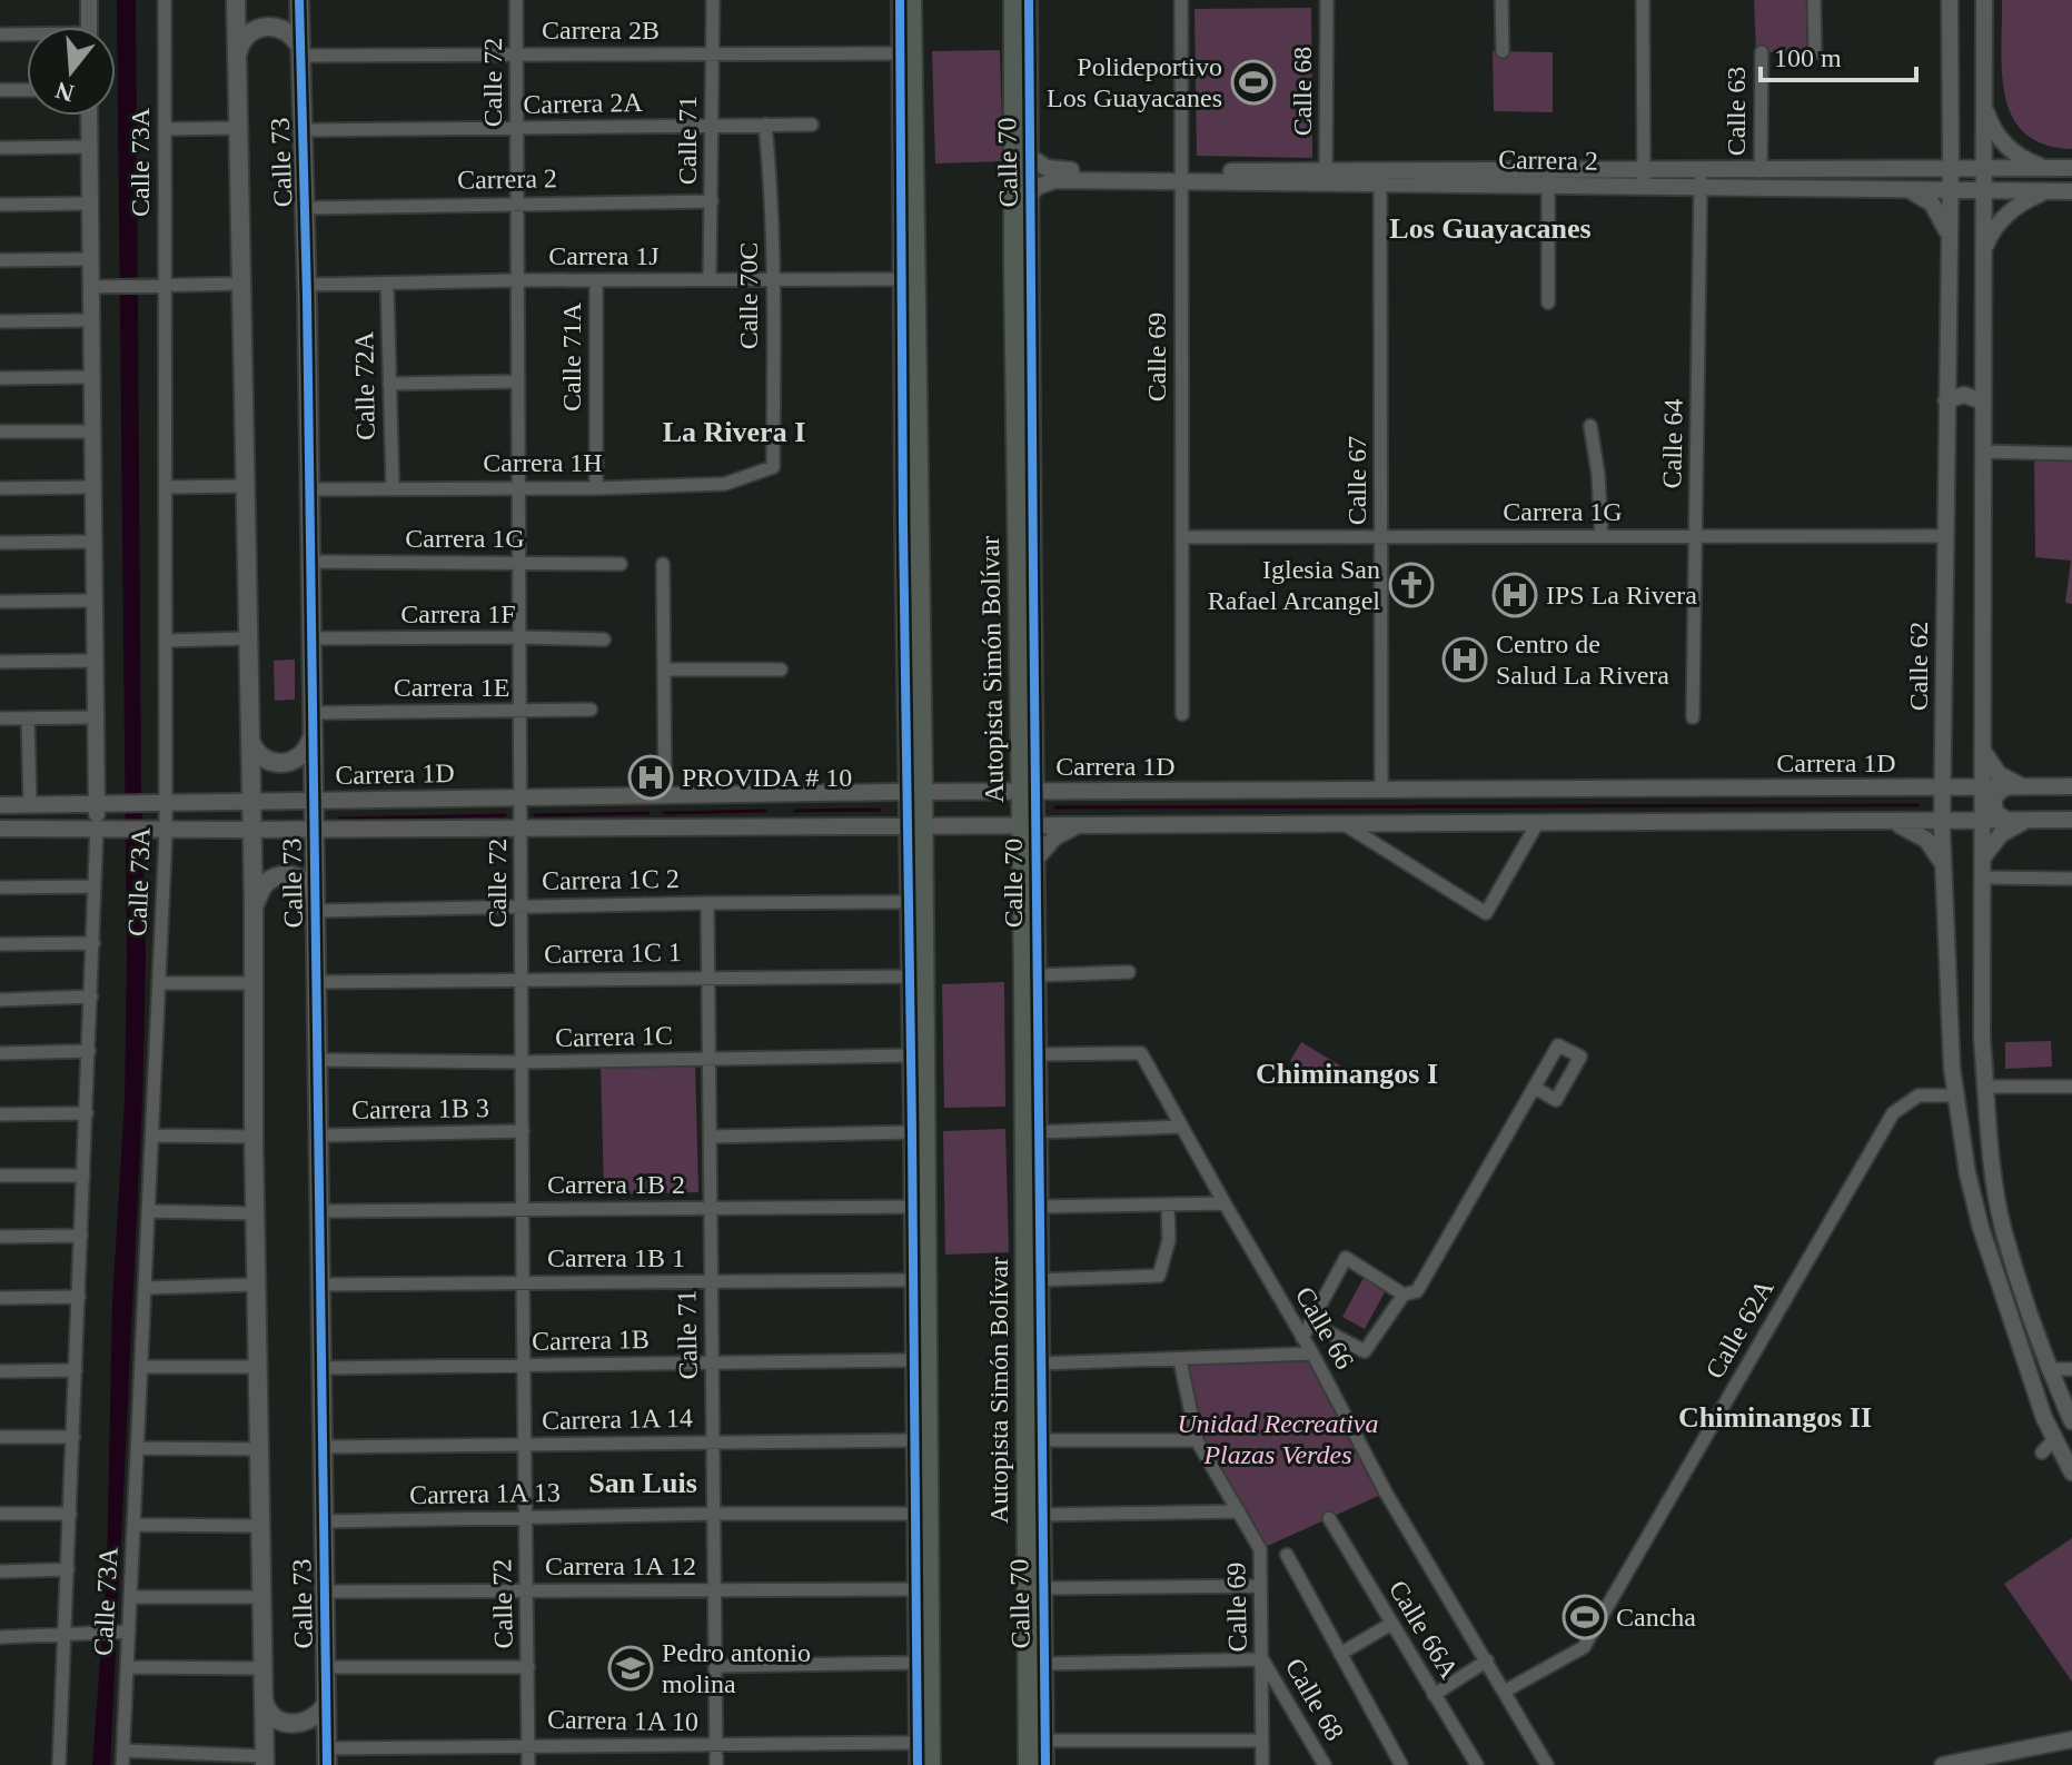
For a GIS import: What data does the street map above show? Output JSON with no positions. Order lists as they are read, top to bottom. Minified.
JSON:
{"streets":{"highway":["Autopista Simón Bolívar"],"main road":["Calle 73"],"street":["Carrera 2B","Calle 72","Calle 68","Carrera 2A","Calle 63","Calle 71","Carrera 2","Calle 73A","Calle 70","Carrera 1J","Calle 70C","Calle 71A","Calle 69","Calle 72A","Calle 64","Carrera 1H","Calle 67","Carrera 1G","Carrera 1F","Calle 62","Carrera 1E","Carrera 1D","Carrera 1C 2","Carrera 1C 1","Carrera 1C","Carrera 1B 3","Carrera 1B 2","Carrera 1B 1","Calle 66","Calle 62A","Carrera 1B","Carrera 1A 14","Carrera 1A 13","Carrera 1A 12","Calle 66A","Carrera 1A 10"]},"crossings":[["Carrera 2B","Calle 72"],["Carrera 2B","Calle 71"],["Carrera 2B","Calle 73"],["Calle 72","Carrera 2A"],["Calle 72","Carrera 2"],["Calle 72","Carrera 1J"],["Calle 72","Carrera 1H"],["Calle 72","Carrera 1G"],["Calle 72","Carrera 1F"],["Calle 72","Carrera 1E"],["Calle 72","Carrera 1D"],["Calle 72","Carrera 1C 2"],["Calle 72","Carrera 1C 1"],["Calle 72","Carrera 1C"],["Calle 72","Carrera 1B 3"],["Calle 72","Carrera 1B 2"],["Calle 72","Carrera 1B 1"],["Calle 72","Carrera 1B"],["Calle 72","Carrera 1A 14"],["Calle 72","Carrera 1A 13"],["Calle 72","Carrera 1A 12"],["Calle 72","Carrera 1A 10"],["Calle 68","Carrera 2"],["Calle 68","Calle 69"],["Carrera 2A","Calle 71"],["Carrera 2A","Calle 73"],["Carrera 2A","Calle 70C"],["Calle 63","Carrera 2"],["Calle 71","Carrera 2"],["Calle 71","Carrera 1J"],["Calle 71","Carrera 1C 2"],["Calle 71","Carrera 1C 1"],["Calle 71","Carrera 1C"],["Calle 71","Carrera 1B 2"],["Calle 71","Carrera 1B 1"],["Calle 71","Carrera 1B"],["Calle 71","Carrera 1A 14"],["Calle 71","Carrera 1A 13"],["Calle 71","Carrera 1A 12"],["Calle 71","Carrera 1A 10"],["Carrera 2","Calle 73"],["Carrera 2","Calle 70"],["Carrera 2","Calle 69"],["Carrera 2","Calle 64"],["Carrera 2","Calle 67"],["Carrera 2","Calle 62"],["Calle 73A","Carrera 1D"],["Calle 73","Carrera 1J"],["Calle 73","Carrera 1H"],["Calle 73","Carrera 1G"],["Calle 73","Carrera 1F"],["Calle 73","Carrera 1E"],["Calle 73","Carrera 1D"],["Calle 73","Carrera 1C 2"],["Calle 73","Carrera 1C 1"],["Calle 73","Carrera 1C"],["Calle 73","Carrera 1B 3"],["Calle 73","Carrera 1B 2"],["Calle 73","Carrera 1B 1"],["Calle 73","Carrera 1B"],["Calle 73","Carrera 1A 14"],["Calle 73","Carrera 1A 13"],["Calle 73","Carrera 1A 12"],["Calle 73","Carrera 1A 10"],["Calle 70","Autopista Simón Bolívar"],["Calle 70","Carrera 1D"],["Calle 70","Calle 66"],["Carrera 1J","Calle 70C"],["Carrera 1J","Calle 71A"],["Carrera 1J","Calle 72A"],["Calle 70C","Carrera 1H"],["Calle 71A","Carrera 1H"],["Calle 69","Carrera 1G"],["Calle 72A","Carrera 1H"],["Calle 64","Carrera 1G"],["Calle 67","Carrera 1G"],["Calle 67","Carrera 1D"],["Carrera 1G","Calle 62"],["Calle 62","Carrera 1D"],["Calle 62","Calle 62A"],["Autopista Simón Bolívar","Carrera 1D"],["Autopista Simón Bolívar","Calle 66"],["Calle 66","Calle 62A"]],"districts":["Los Guayacanes","La Rivera I","Chiminangos I","Chiminangos II","San Luis"],"parks":["Unidad Recreativa Plazas Verdes"],"places":{"sports":["Polideportivo Los Guayacanes","Cancha"],"church":["Iglesia San Rafael Arcangel"],"hospital":["IPS La Rivera","Centro de Salud La Rivera","PROVIDA # 10"],"school or university":["Pedro antonio molina"]},"scale_bar":"100 m","north":"bottom"}
